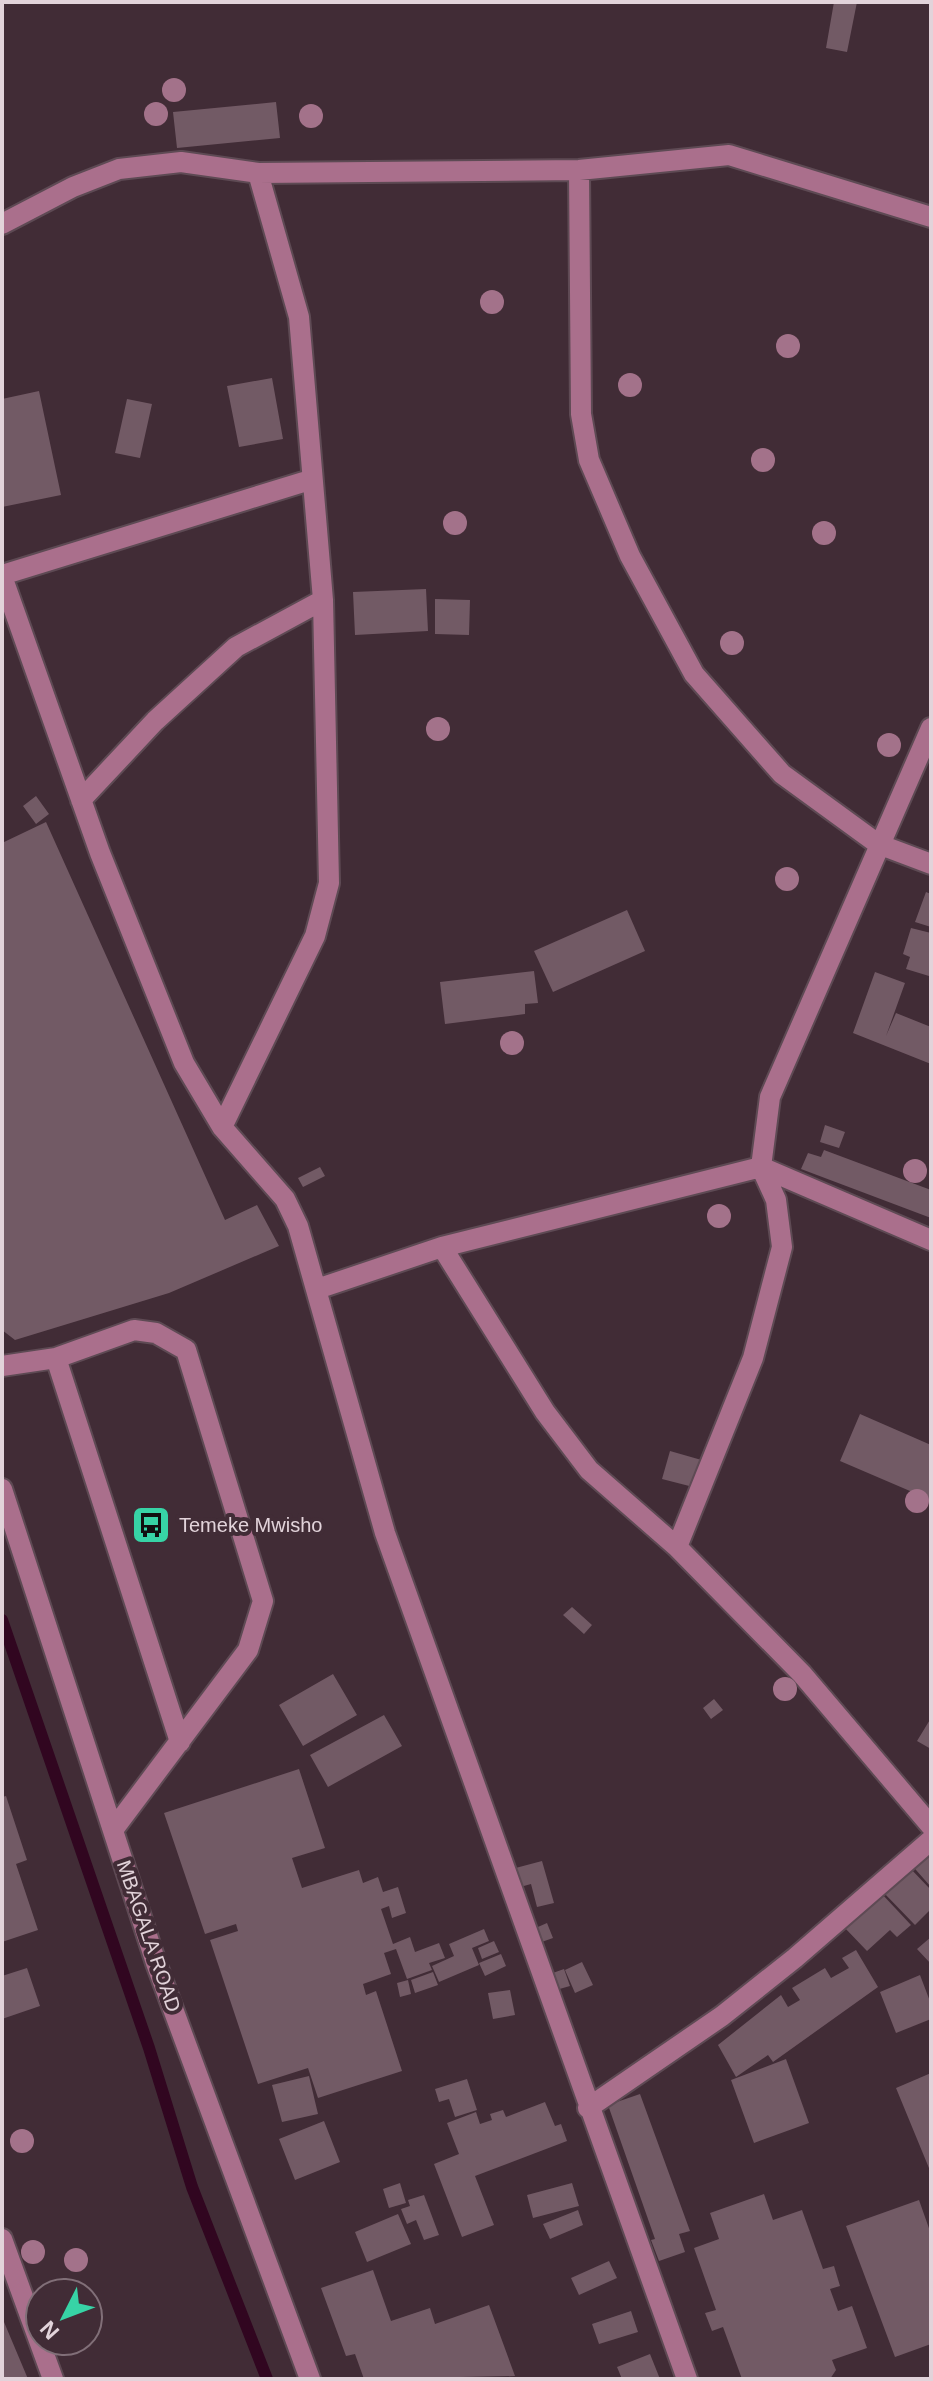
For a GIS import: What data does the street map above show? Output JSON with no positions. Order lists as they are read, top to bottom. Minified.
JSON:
{"streets":{"street":["MBAGALA ROAD"]},"places":{"bus stop":["Temeke Mwisho"]},"north":"bottom left"}
